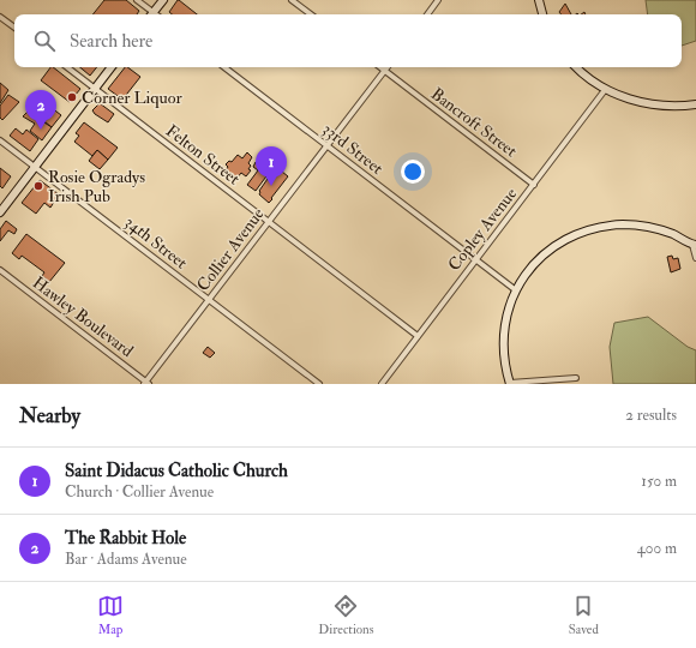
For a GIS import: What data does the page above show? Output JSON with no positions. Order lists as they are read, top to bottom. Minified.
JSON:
{"streets":{"street":["Bancroft Street","33rd Street","Felton Street","Copley Avenue","34th Street","Collier Avenue","Hawley Boulevard"]},"crossings":[["Bancroft Street","Copley Avenue"],["Bancroft Street","Collier Avenue"],["33rd Street","Copley Avenue"],["33rd Street","Collier Avenue"],["Felton Street","Copley Avenue"],["Felton Street","Collier Avenue"],["34th Street","Collier Avenue"],["Collier Avenue","Hawley Boulevard"]],"places":["Corner Liquor","Rosie Ogradys Irish Pub"],"page":{"search":"Search here","pins":["2","1"],"heading":["Nearby","2 results"],"list":[{"mark":"1","name":"Saint Didacus Catholic Church","note":"Church · Collier Avenue","value":"150 m"},{"mark":"2","name":"The Rabbit Hole","note":"Bar · Adams Avenue","value":"400 m"}],"nav":["Map","Directions","Saved"]}}
